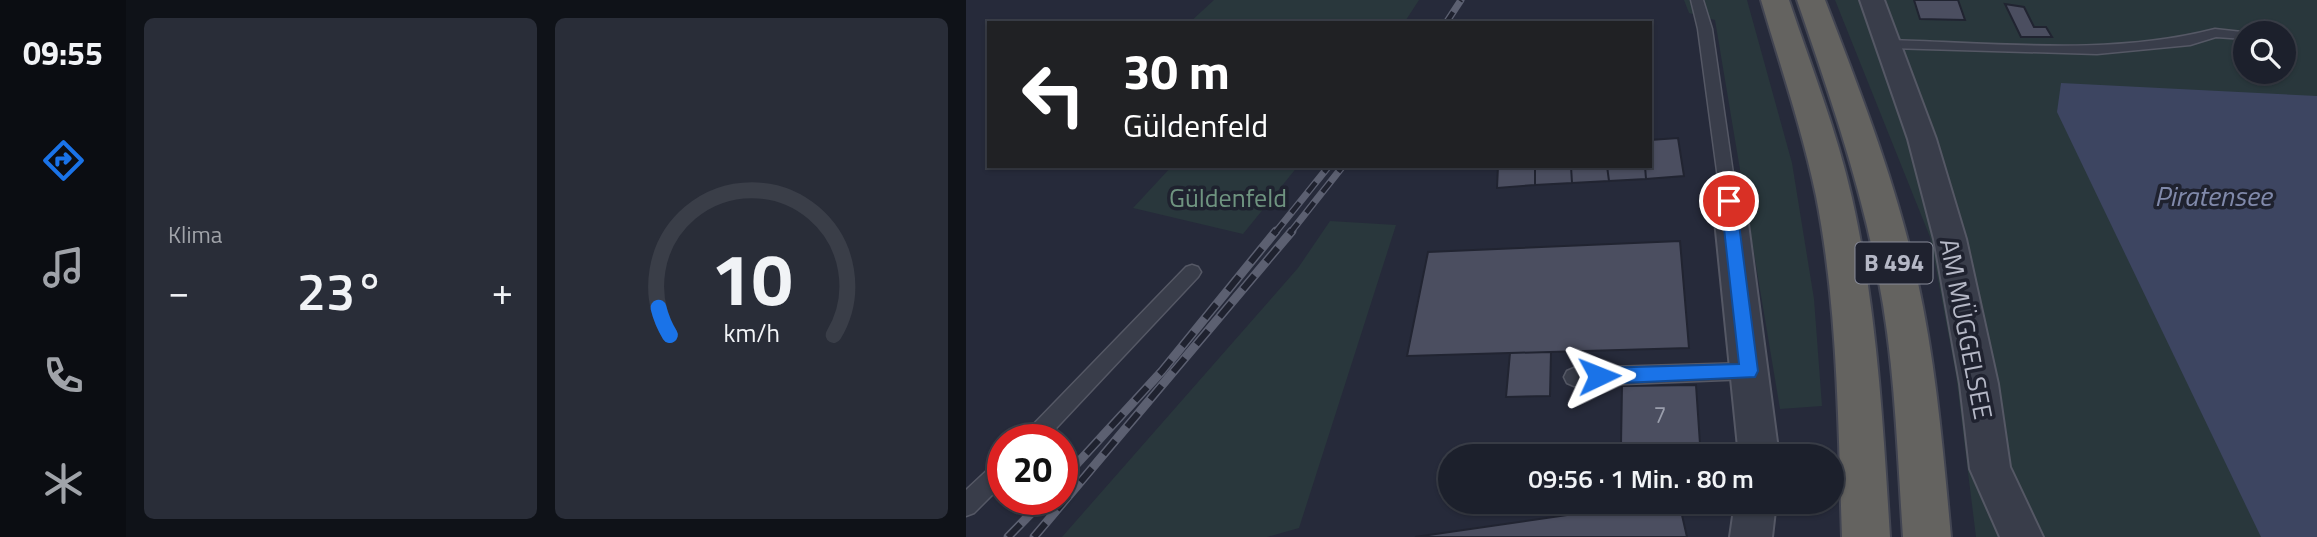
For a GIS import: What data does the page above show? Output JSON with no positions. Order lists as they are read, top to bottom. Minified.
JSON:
{"streets":{"highway":["B 494"],"street":["AM MÜGGELSEE"]},"water":["Piratensee"],"parks":["Güldenfeld"],"house_numbers":["7"],"page":{"tabs":"09:55","tile":"Klima","turn":["30 m","Güldenfeld"],"heat":["−","23°","+"],"limit":"20","trip":"09:56 · 1 Min. · 80 m","gauge":["10","km/h"]}}
